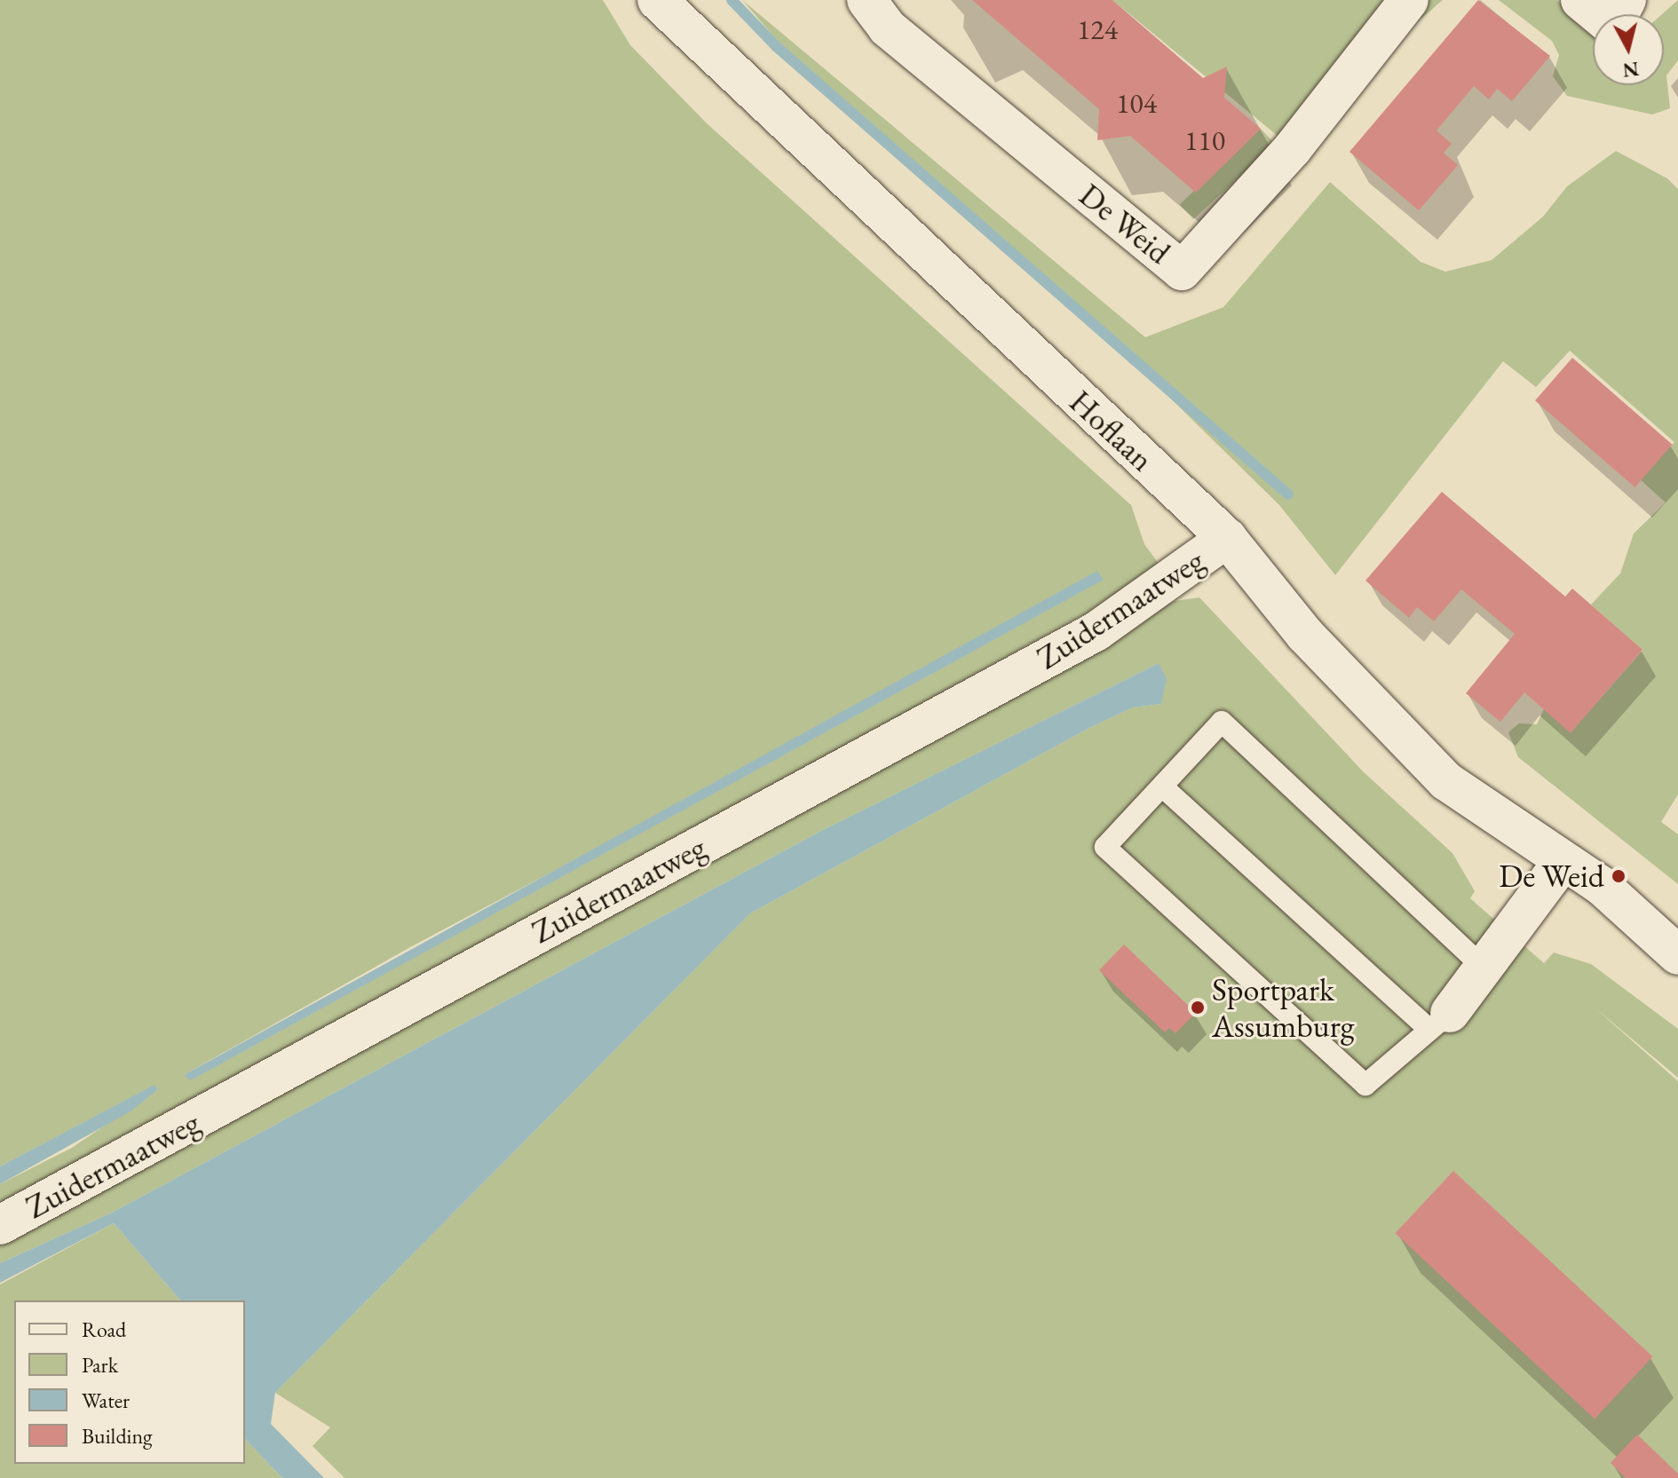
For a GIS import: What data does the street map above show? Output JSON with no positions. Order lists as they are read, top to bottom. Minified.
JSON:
{"streets":{"street":["De Weid","Hoflaan","Zuidermaatweg"]},"crossings":[["Hoflaan","Zuidermaatweg"]],"places":["De Weid","Sportpark Assumburg"],"house_numbers":["124","104","110"],"legend":["Road","Park","Water","Building"],"north":"bottom"}
